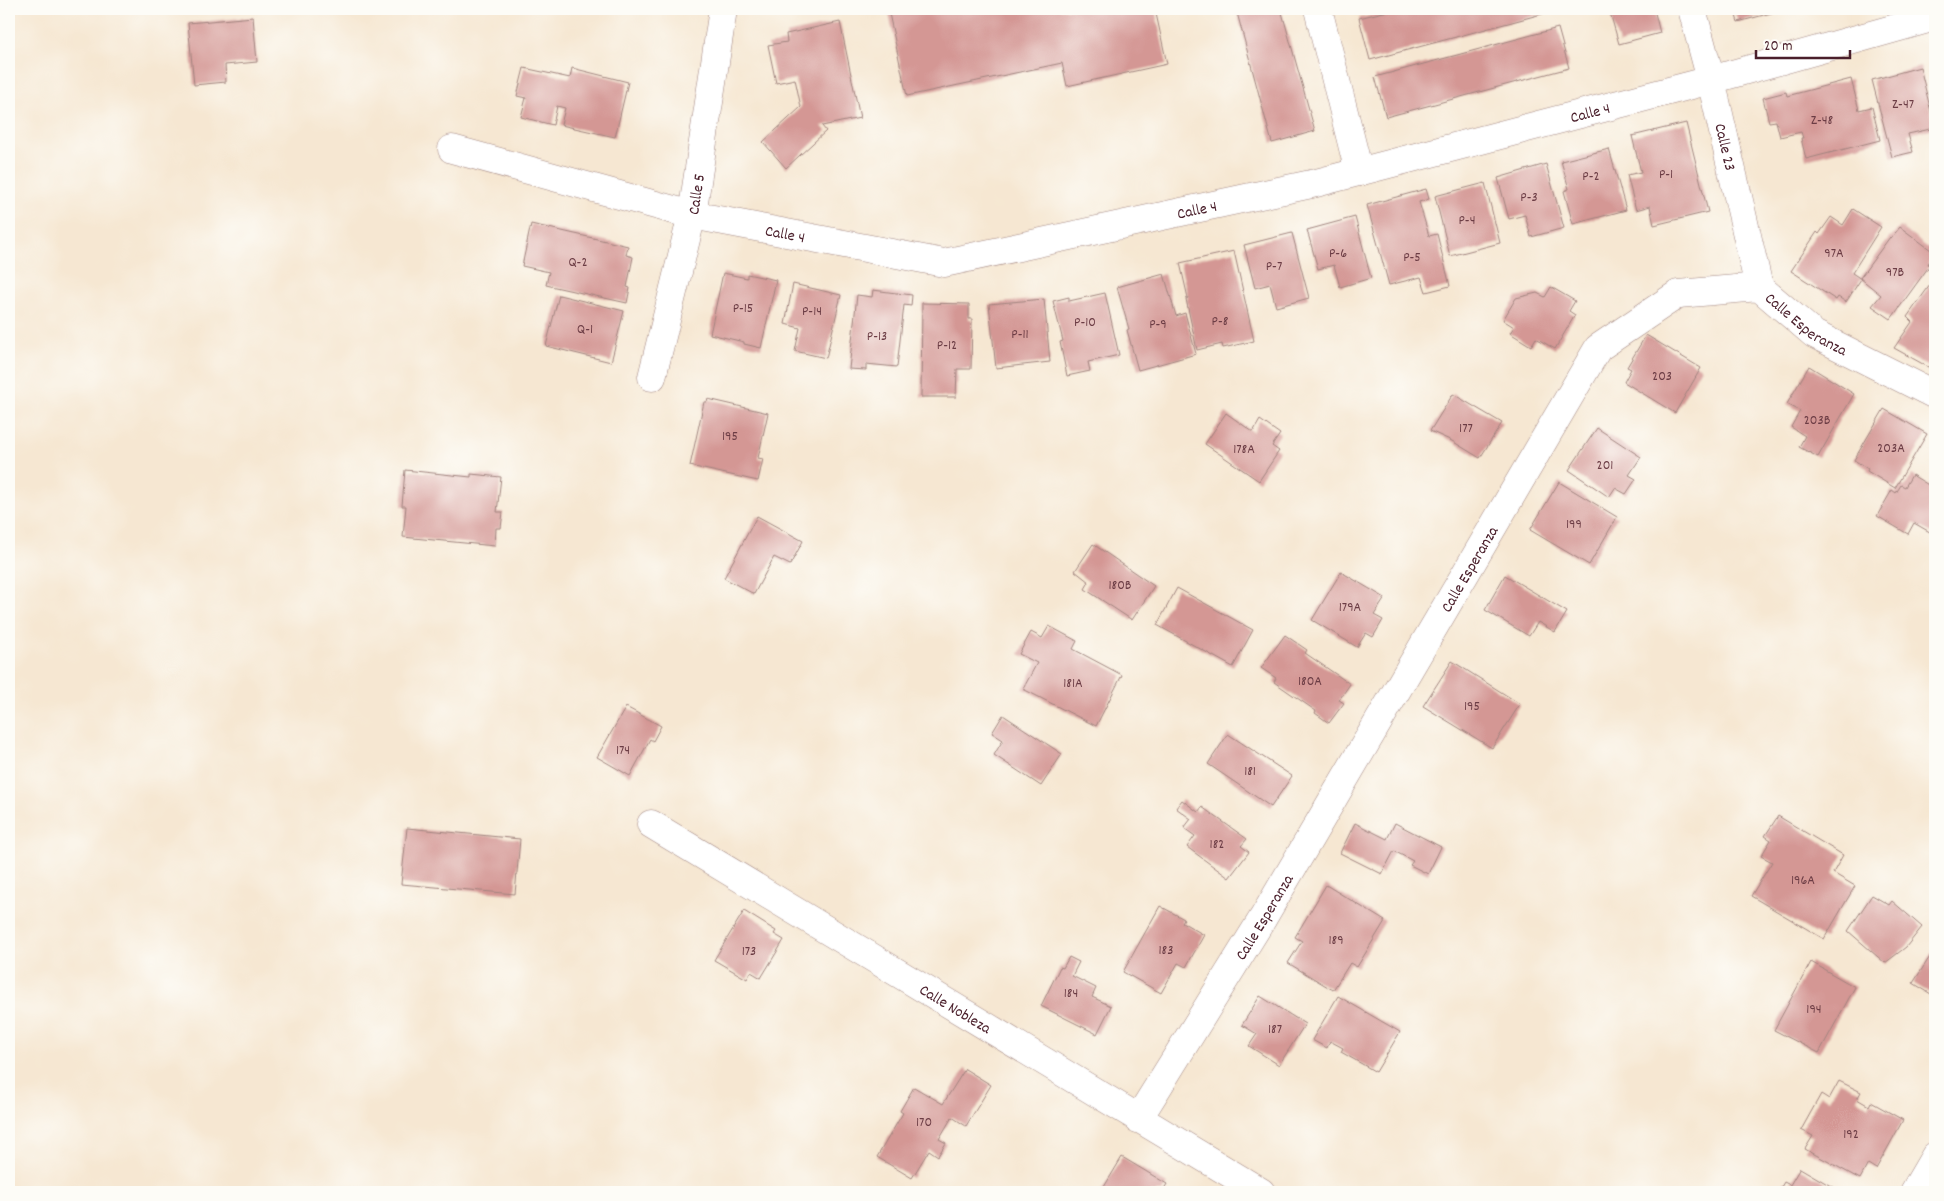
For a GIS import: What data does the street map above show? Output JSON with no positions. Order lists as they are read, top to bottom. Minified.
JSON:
{"streets":{"street":["Calle 4","Calle 23","Calle 5","Calle Esperanza","Calle Nobleza"]},"crossings":[["Calle 4","Calle 23"],["Calle 4","Calle 5"],["Calle 23","Calle Esperanza"],["Calle Esperanza","Calle Nobleza"]],"house_numbers":["Z-47","Z-48","P-1","P-2","P-3","P-4","P-6","97A","P-5","Q-2","P-7","97B","P-15","P-14","P-8","P-10","P-9","Q-1","P-11","P-13","P-12","203","203B","177","195","203A","178A","201","199","180B","179A","180A","181A","195","174","181","182","196A","189","183","173","184","194","187","170","192"],"scale_bar":"20 m"}
